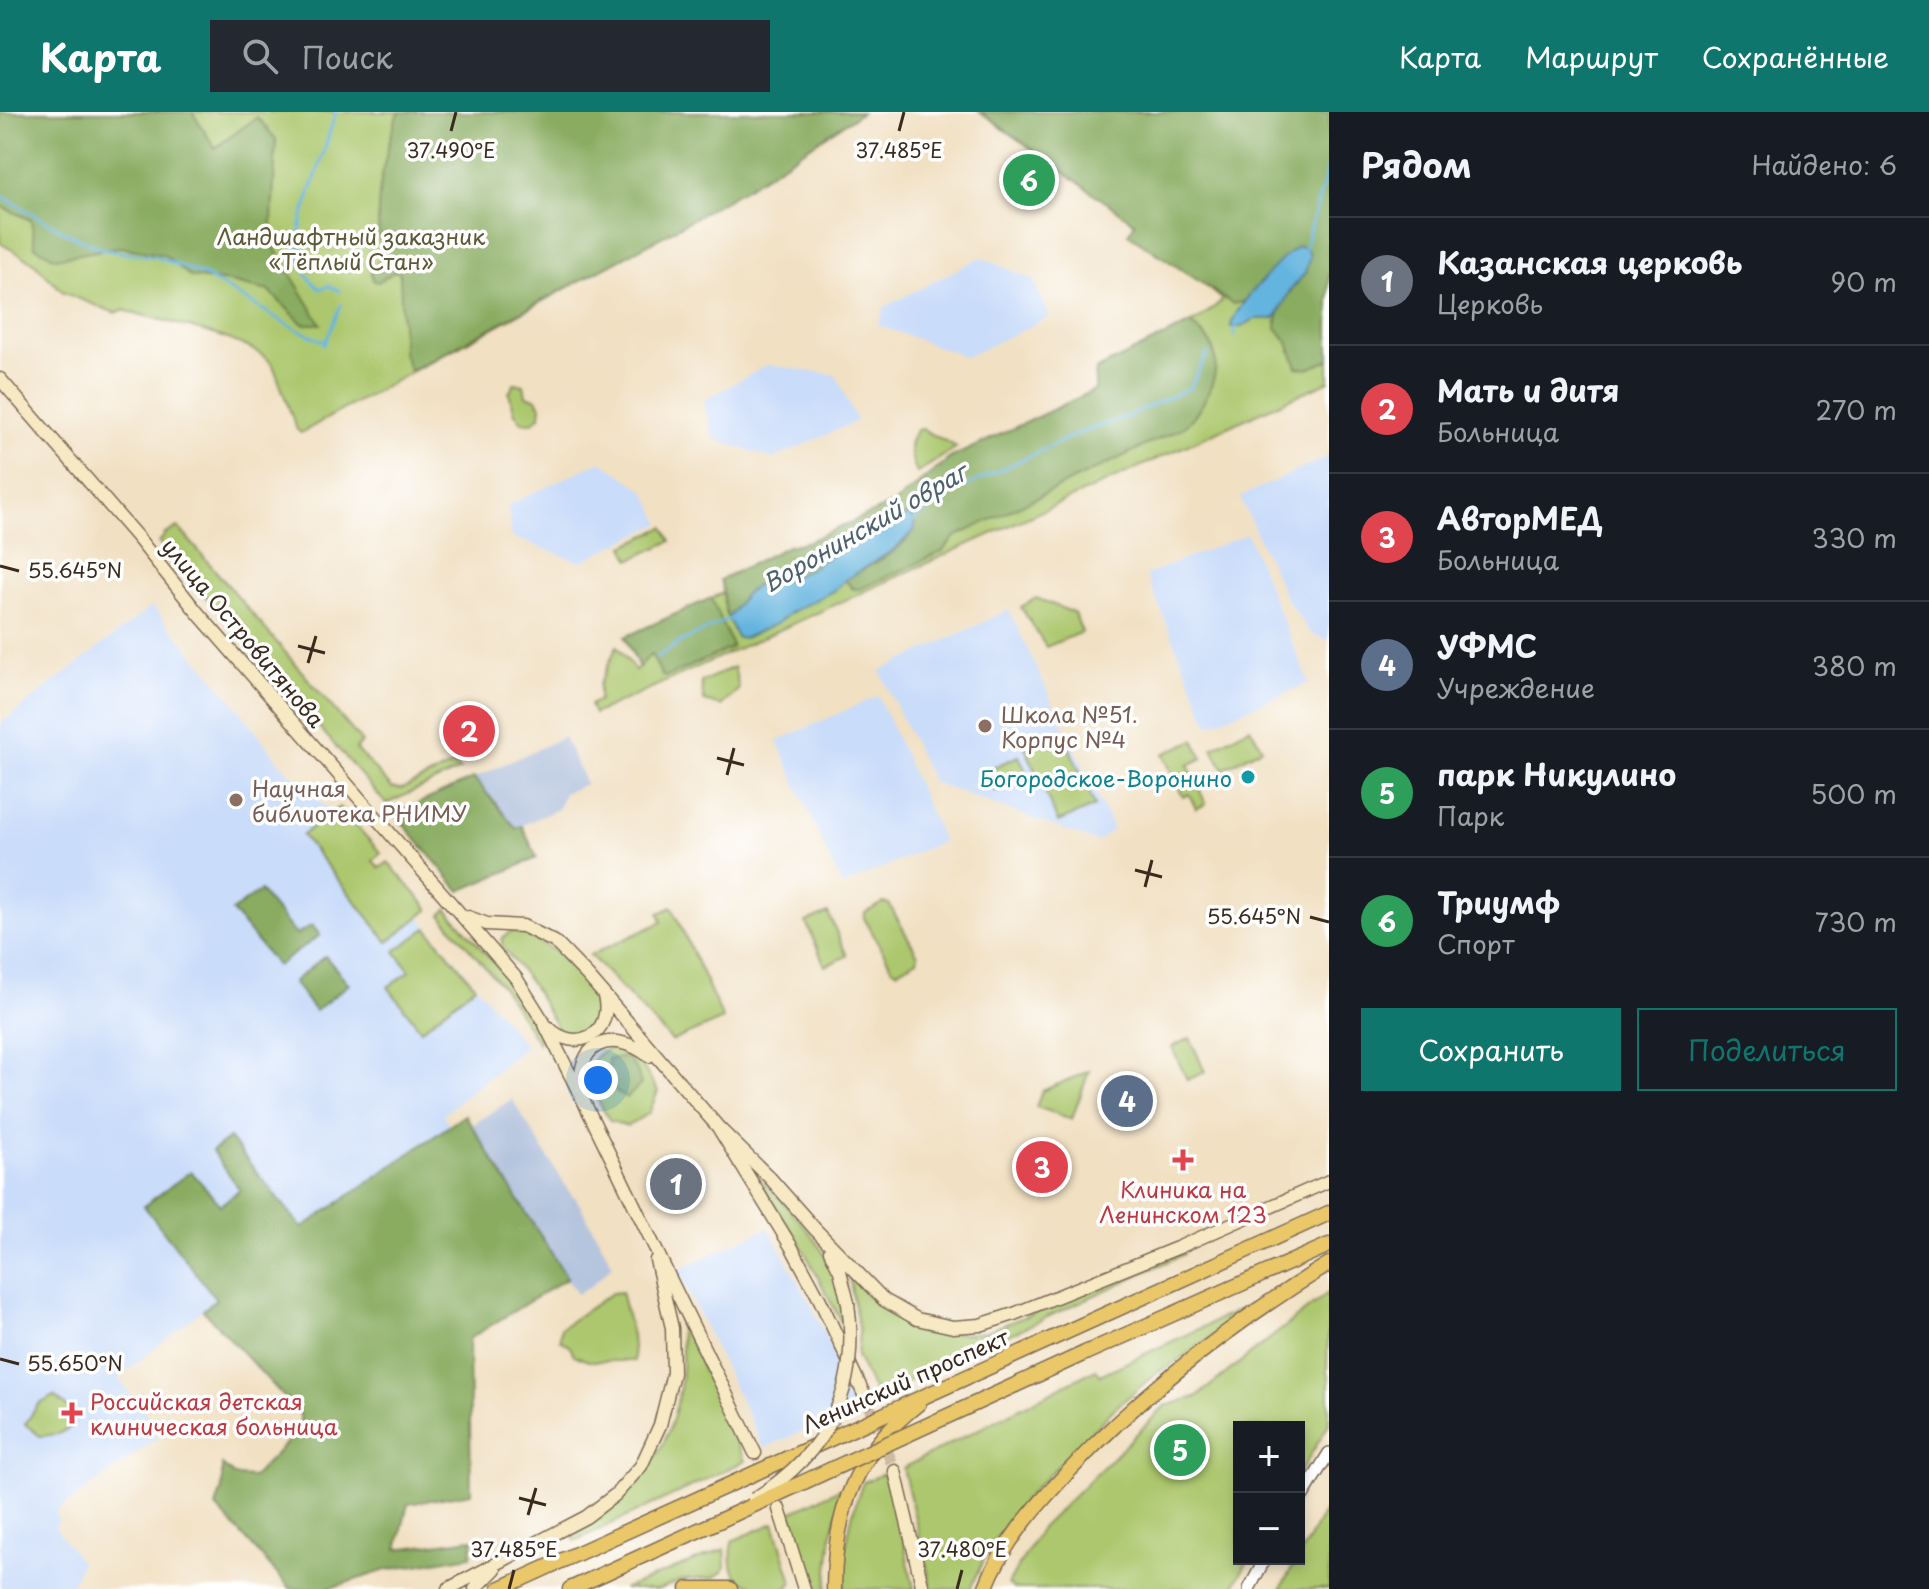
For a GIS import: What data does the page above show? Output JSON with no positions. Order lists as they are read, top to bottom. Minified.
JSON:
{"streets":{"main road":["улица Островитянова","Ленинский проспект"]},"water":["Воронинский овраг"],"parks":["Ландшафтный заказник «Тёплый Стан»"],"places":{"other":["Школа №51. Корпус №4","Богородское-Воронино","Научная библиотека РНИМУ"],"health":["Клиника на Ленинском 123","Российская детская клиническая больница"]},"page":{"header":"Карта","search":"Поиск","nav":["Карта","Маршрут","Сохранённые"],"heading":["Рядом","Найдено: 6"],"pins":["6","2","4","3","1","5"],"list":[{"mark":"1","name":"Казанская церковь","note":"Церковь","value":"90 m"},{"mark":"2","name":"Мать и дитя","note":"Больница","value":"270 m"},{"mark":"3","name":"АвторМЕД","note":"Больница","value":"330 m"},{"mark":"4","name":"УФМС","note":"Учреждение","value":"380 m"},{"mark":"5","name":"парк Никулино","note":"Парк","value":"500 m"},{"mark":"6","name":"Триумф","note":"Спорт","value":"730 m"}],"buttons":["Сохранить","Поделиться"],"map_buttons":["+","−"]},"coordinates":["37.490°E","37.485°E","55.645°N","55.650°N","37.480°E"]}
